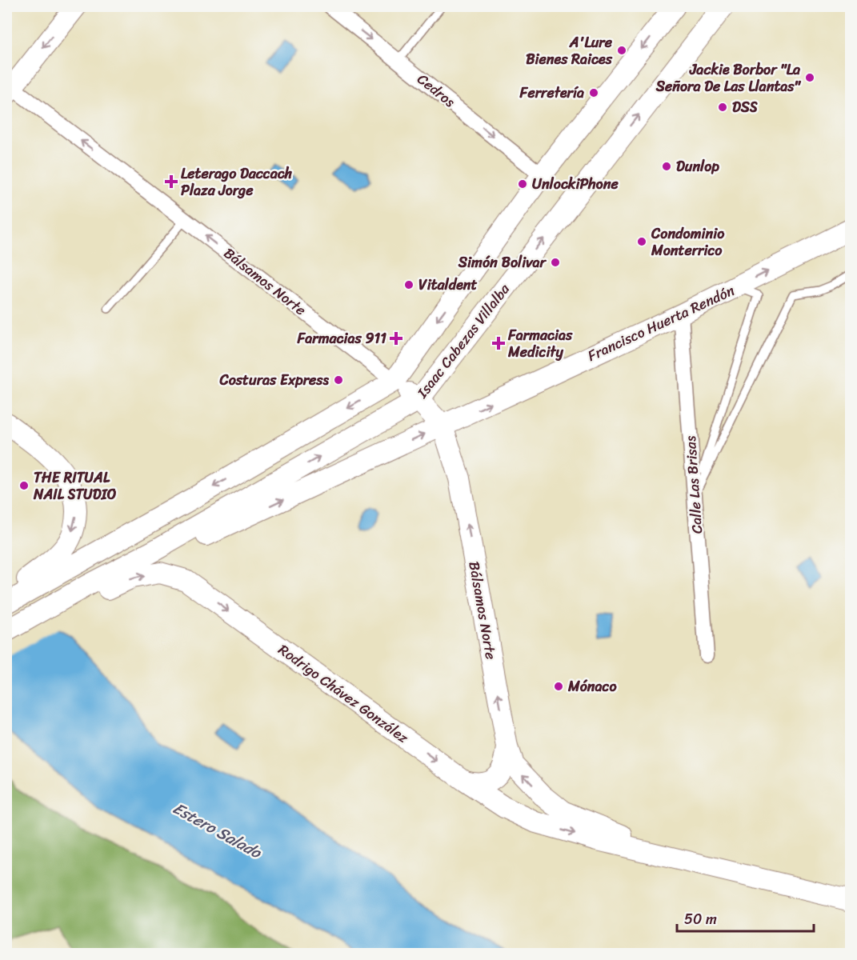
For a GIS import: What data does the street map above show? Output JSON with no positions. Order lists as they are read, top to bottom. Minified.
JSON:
{"streets":{"street":["Cedros","Bálsamos Norte","Francisco Huerta Rendón","Isaac Cabezas Villalba","Calle Las Brisas","Rodrigo Chávez González"]},"crossings":[["Cedros","Isaac Cabezas Villalba"],["Bálsamos Norte","Francisco Huerta Rendón"],["Bálsamos Norte","Isaac Cabezas Villalba"],["Bálsamos Norte","Rodrigo Chávez González"],["Francisco Huerta Rendón","Isaac Cabezas Villalba"],["Francisco Huerta Rendón","Calle Las Brisas"],["Isaac Cabezas Villalba","Rodrigo Chávez González"]],"one_way":["Cedros","Bálsamos Norte","Francisco Huerta Rendón"],"water":["Estero Salado"],"places":{"other":["A'Lure Bienes Raices","Jackie Borbor \"La Señora De Las Llantas\"","Ferretería","DSS","Dunlop","UnlockiPhone","Condominio Monterrico","Simón Bolivar","Vitaldent","Costuras Express","THE RITUAL NAIL STUDIO","Mónaco"],"health":["Leterago Daccach Plaza Jorge","Farmacias 911","Farmacias Medicity"]},"scale_bar":"50 m"}
